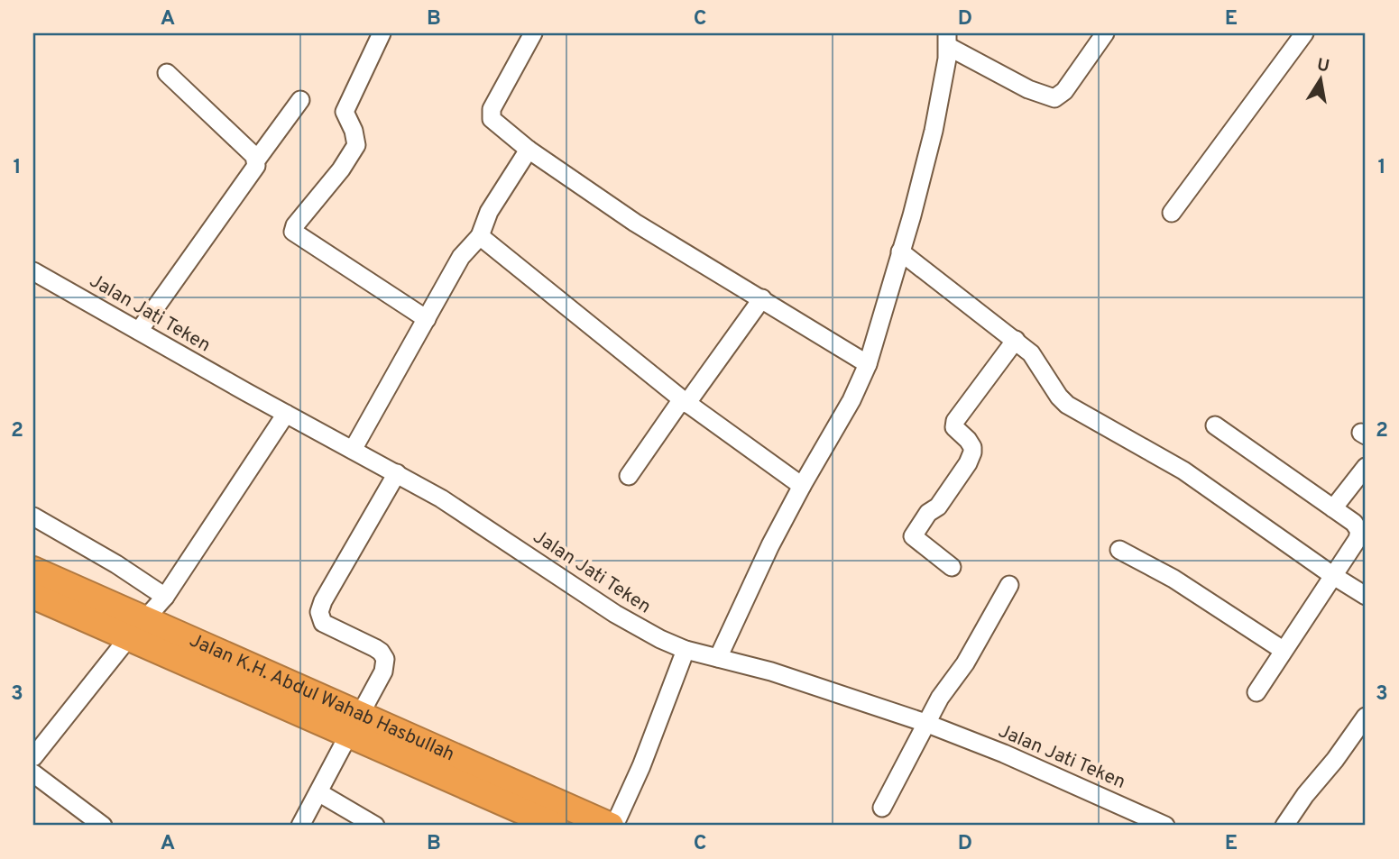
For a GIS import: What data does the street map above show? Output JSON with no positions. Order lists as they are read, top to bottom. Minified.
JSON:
{"streets":{"highway":["Jalan K.H. Abdul Wahab Hasbullah"],"street":["Jalan Jati Teken"]},"north":"top","grid":{"columns":["A","B","C","D","E"],"rows":["1","2","3"]}}
